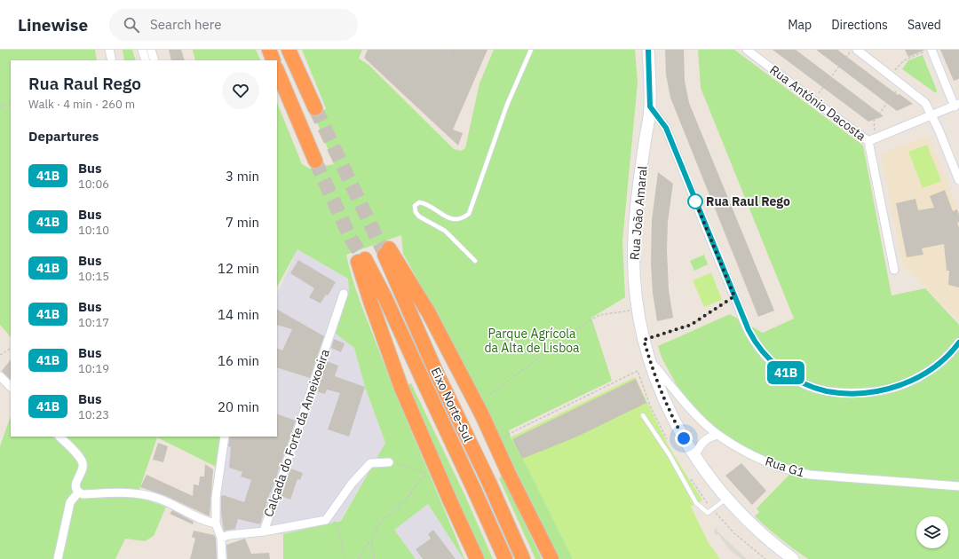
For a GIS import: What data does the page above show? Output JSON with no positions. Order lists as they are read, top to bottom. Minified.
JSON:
{"streets":{"highway":["Eixo Norte-Sul"],"street":["Rua António Dacosta","Rua João Amaral","Calçada do Forte da Ameixoeira","Rua G1"]},"crossings":[["Rua João Amaral","Rua G1"]],"parks":["Parque Agrícola da Alta de Lisboa"],"places":["Rua Raul Rego"],"lines":["bus line 41B"],"page":{"header":"Linewise","search":"Search here","nav":["Map","Directions","Saved"],"on_map":"41B","heading":[["Rua Raul Rego","Walk · 4 min · 260 m"],"Departures"],"list":[{"mark":"41B","name":"Bus","note":"10:06","value":"3 min"},{"mark":"41B","name":"Bus","note":"10:10","value":"7 min"},{"mark":"41B","name":"Bus","note":"10:15","value":"12 min"},{"mark":"41B","name":"Bus","note":"10:17","value":"14 min"},{"mark":"41B","name":"Bus","note":"10:19","value":"16 min"},{"mark":"41B","name":"Bus","note":"10:23","value":"20 min"}]}}
